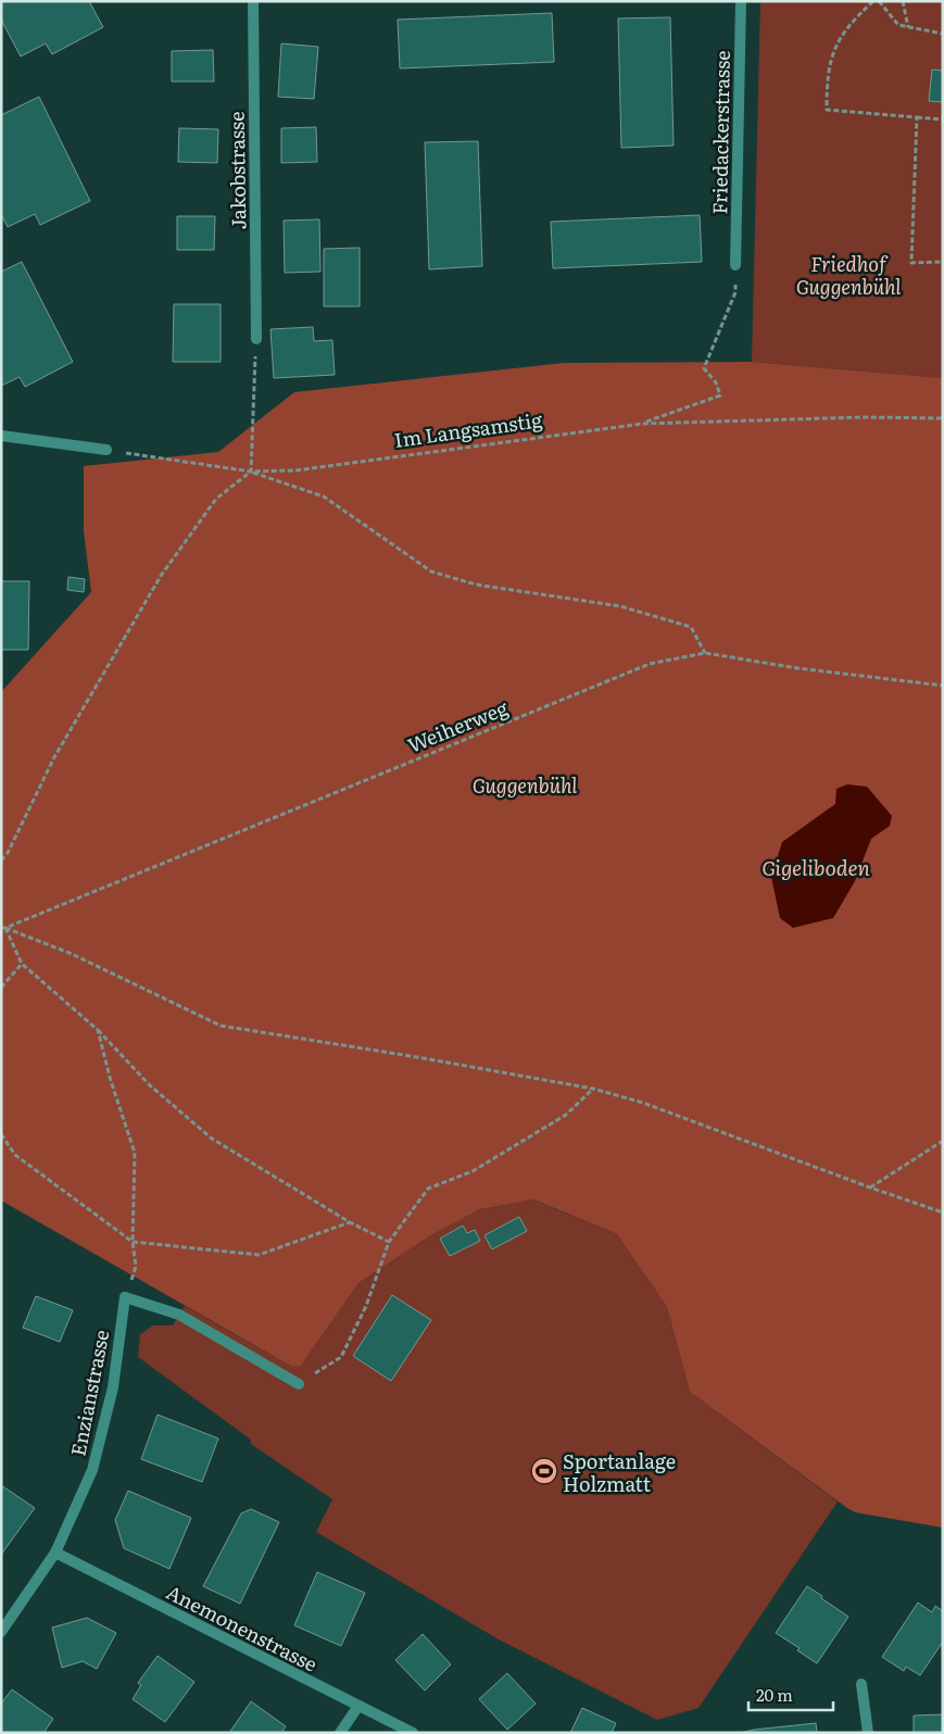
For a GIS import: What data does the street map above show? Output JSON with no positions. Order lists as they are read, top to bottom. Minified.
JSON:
{"streets":{"street":["Friedackerstrasse","Jakobstrasse","Enzianstrasse","Anemonenstrasse"],"path":["Im Langsamstig","Weiherweg"]},"crossings":[["Enzianstrasse","Anemonenstrasse"]],"water":["Gigeliboden"],"parks":["Friedhof Guggenbühl","Guggenbühl"],"places":{"sports":["Sportanlage Holzmatt"]},"scale_bar":"20 m"}
